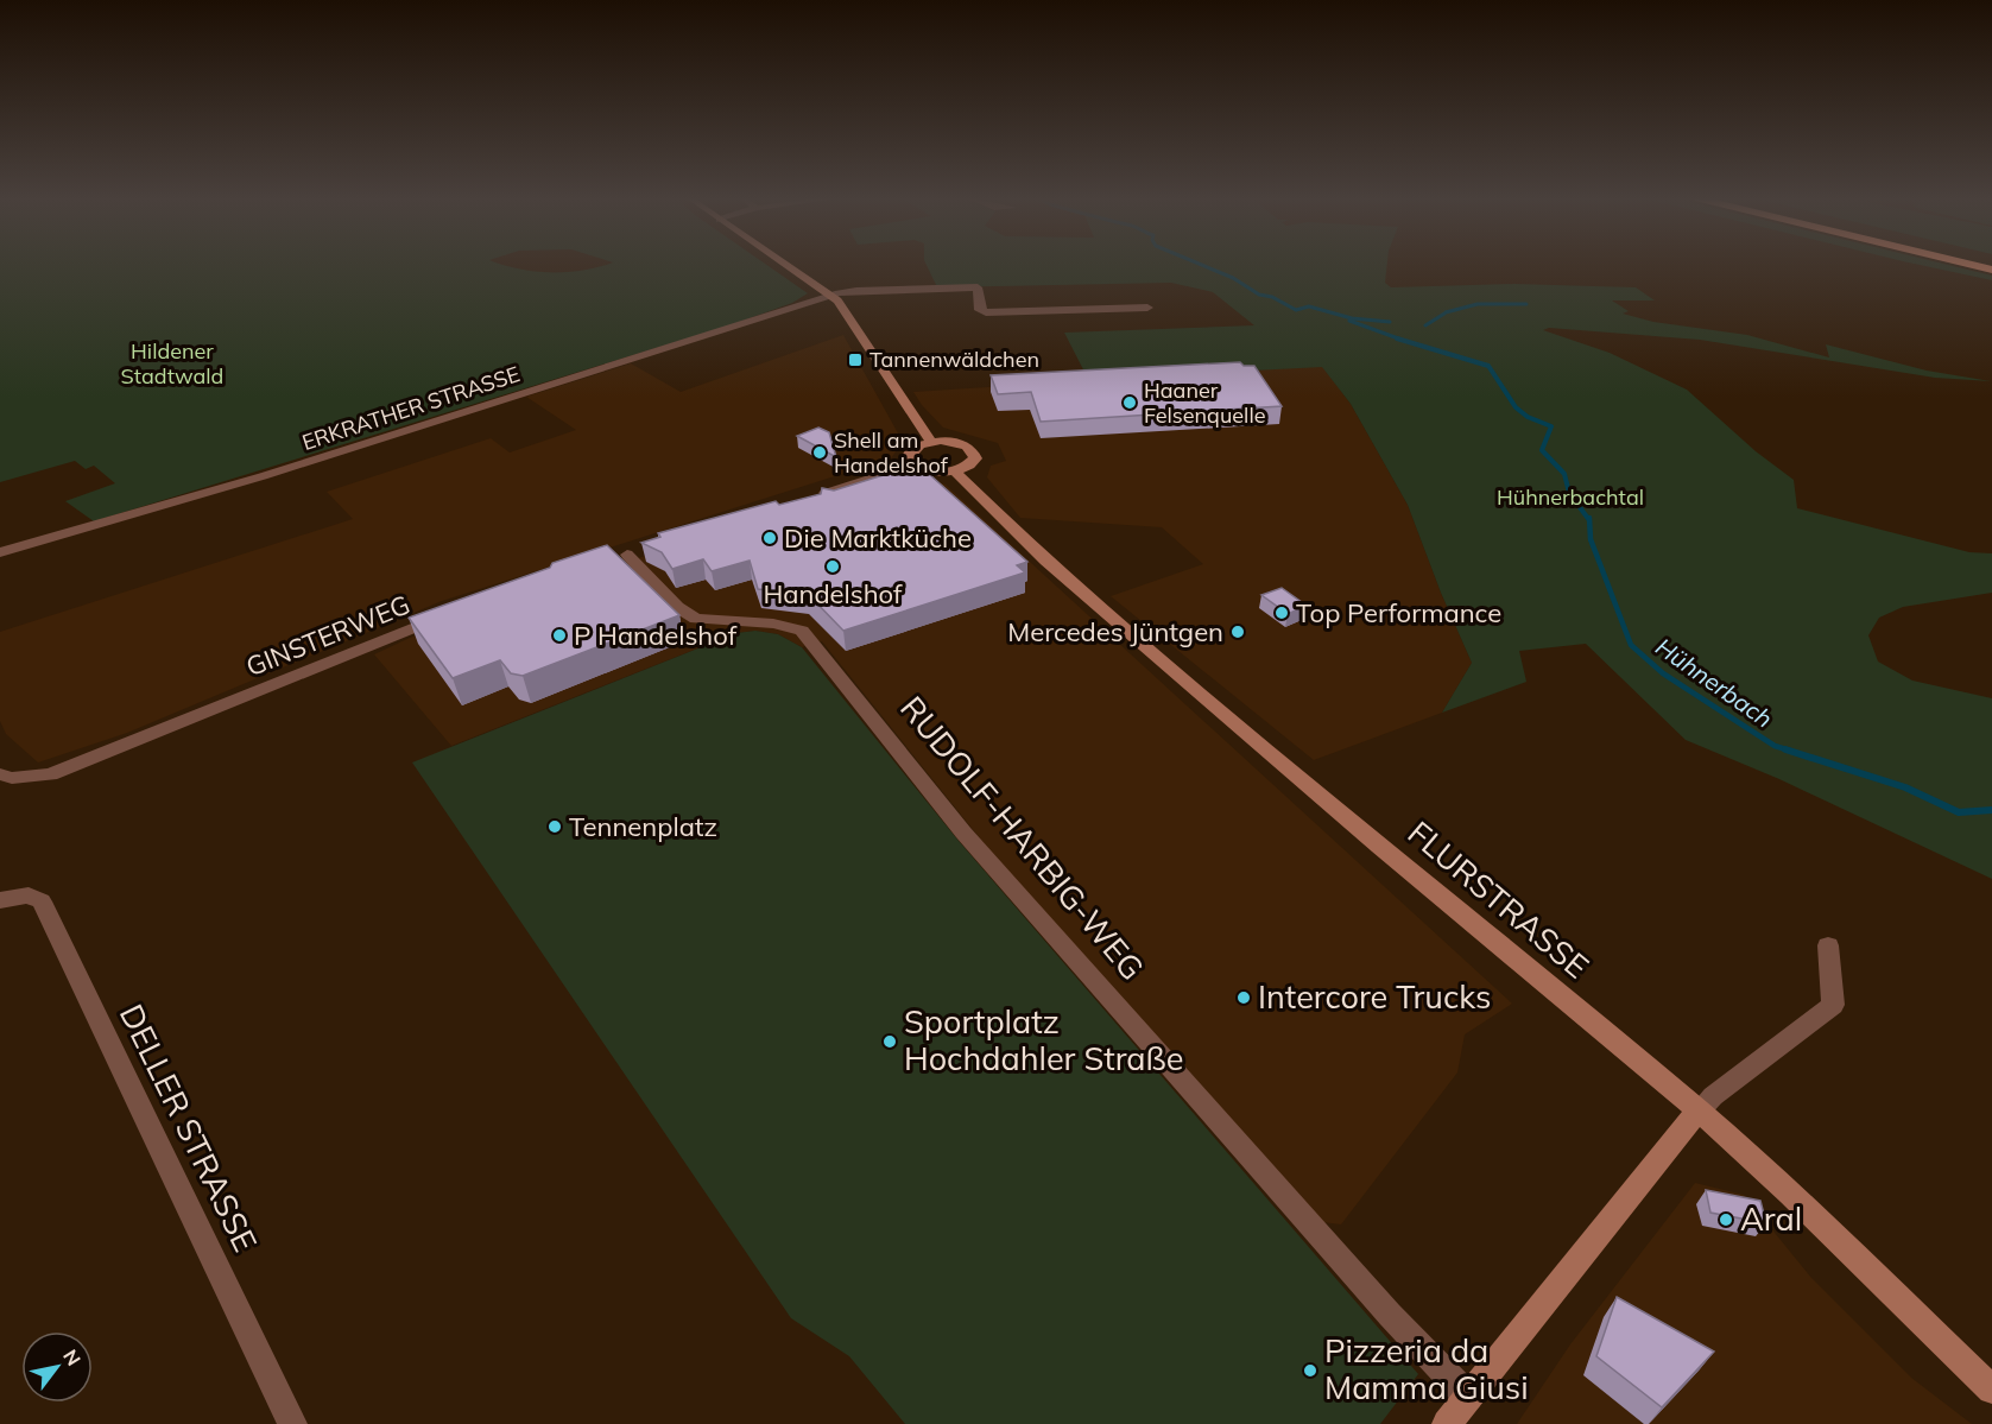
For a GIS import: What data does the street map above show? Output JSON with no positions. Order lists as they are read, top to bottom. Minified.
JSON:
{"streets":{"main road":["FLURSTRASSE"],"street":["ERKRATHER STRASSE","GINSTERWEG","RUDOLF-HARBIG-WEG","DELLER STRASSE"]},"water":["Hühnerbach"],"parks":["Hildener Stadtwald","Hühnerbachtal"],"places":{"transit":["Tannenwäldchen"],"other":["Haaner Felsenquelle","Shell am Handelshof","Die Marktküche","Handelshof","Top Performance","Mercedes Jüntgen","P Handelshof","Tennenplatz","Intercore Trucks","Sportplatz Hochdahler Straße","Aral","Pizzeria da Mamma Giusi"]},"north":"top right"}
